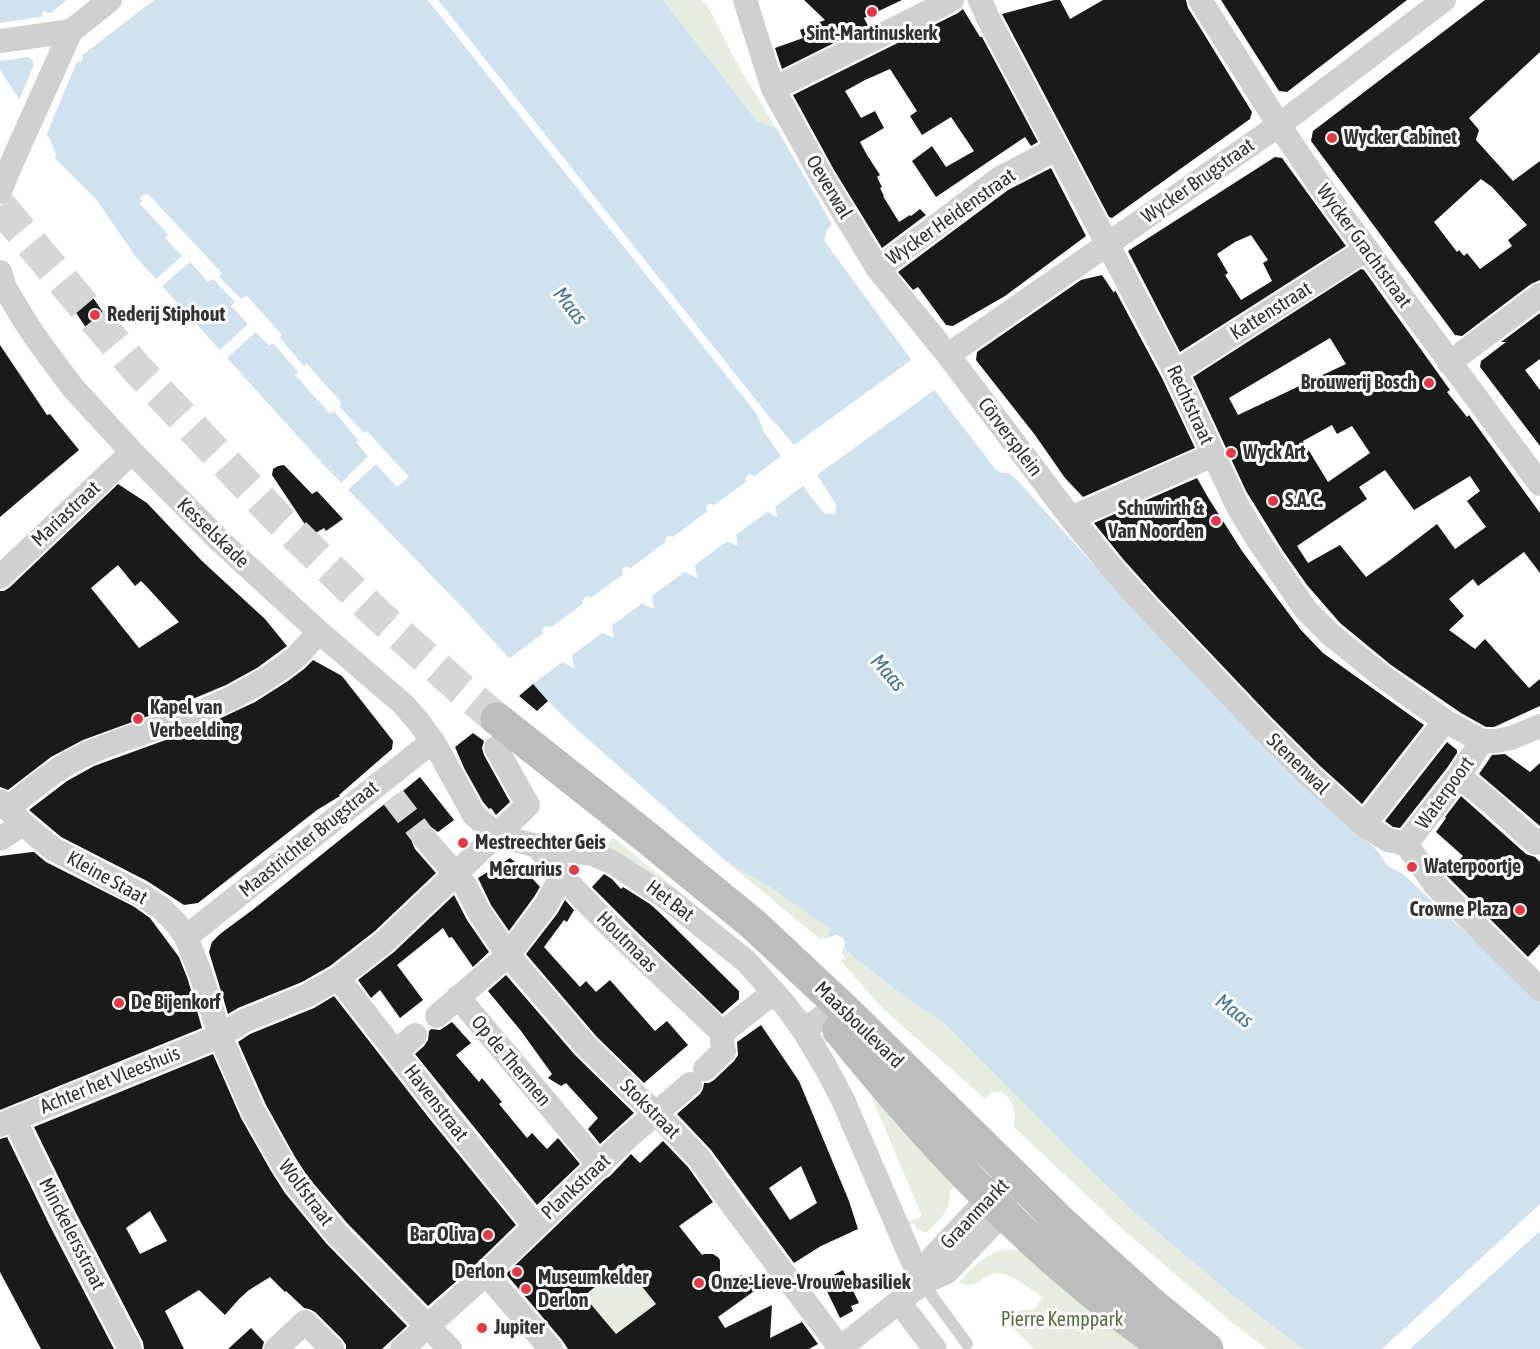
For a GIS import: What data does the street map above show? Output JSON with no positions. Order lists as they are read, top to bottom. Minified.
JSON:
{"streets":{"main road":["Maasboulevard"],"street":["Wycker Brugstraat","Oeverwal","Wycker Heidenstraat","Wycker Grachtstraat","Kattenstraat","Rechtstraat","Cörversplein","Mariastraat","Kesselskade","Stenenwal","Waterpoort","Maastrichter Brugstraat","Kleine Staat","Het Bat","Houtmaas","Op de Thermen","Achter het Vleeshuis","Havenstraat","Stokstraat","Plankstraat","Wolfstraat","Graanmarkt","Minckelersstraat"]},"crossings":[["Wycker Brugstraat","Oeverwal"],["Wycker Brugstraat","Wycker Grachtstraat"],["Wycker Brugstraat","Rechtstraat"],["Wycker Brugstraat","Cörversplein"],["Oeverwal","Wycker Heidenstraat"],["Oeverwal","Cörversplein"],["Wycker Heidenstraat","Rechtstraat"],["Wycker Grachtstraat","Kattenstraat"],["Kattenstraat","Rechtstraat"],["Rechtstraat","Waterpoort"],["Cörversplein","Stenenwal"],["Mariastraat","Kesselskade"],["Kesselskade","Maastrichter Brugstraat"],["Kesselskade","Het Bat"],["Kesselskade","Achter het Vleeshuis"],["Stenenwal","Waterpoort"],["Maastrichter Brugstraat","Kleine Staat"],["Kleine Staat","Achter het Vleeshuis"],["Kleine Staat","Wolfstraat"],["Het Bat","Houtmaas"],["Het Bat","Maasboulevard"],["Het Bat","Achter het Vleeshuis"],["Het Bat","Graanmarkt"],["Houtmaas","Plankstraat"],["Maasboulevard","Achter het Vleeshuis"],["Maasboulevard","Graanmarkt"],["Op de Thermen","Plankstraat"],["Achter het Vleeshuis","Havenstraat"],["Achter het Vleeshuis","Stokstraat"],["Achter het Vleeshuis","Wolfstraat"],["Achter het Vleeshuis","Minckelersstraat"],["Havenstraat","Plankstraat"],["Stokstraat","Plankstraat"],["Stokstraat","Graanmarkt"],["Plankstraat","Wolfstraat"]],"water":["Maas"],"parks":["Pierre Kemppark"],"places":["Sint-Martinuskerk","Wycker Cabinet","Rederij Stiphout","Brouwerij Bosch","Wyck Art","S.A.C.","Schuwirth & Van Noorden","Kapel van Verbeelding","Mestreechter Geis","Waterpoortje","Mercurius","Crowne Plaza","De Bijenkorf","Bar Oliva","Derlon","Onze-Lieve-Vrouwebasiliek","Museumkelder Derlon","Jupiter"]}
